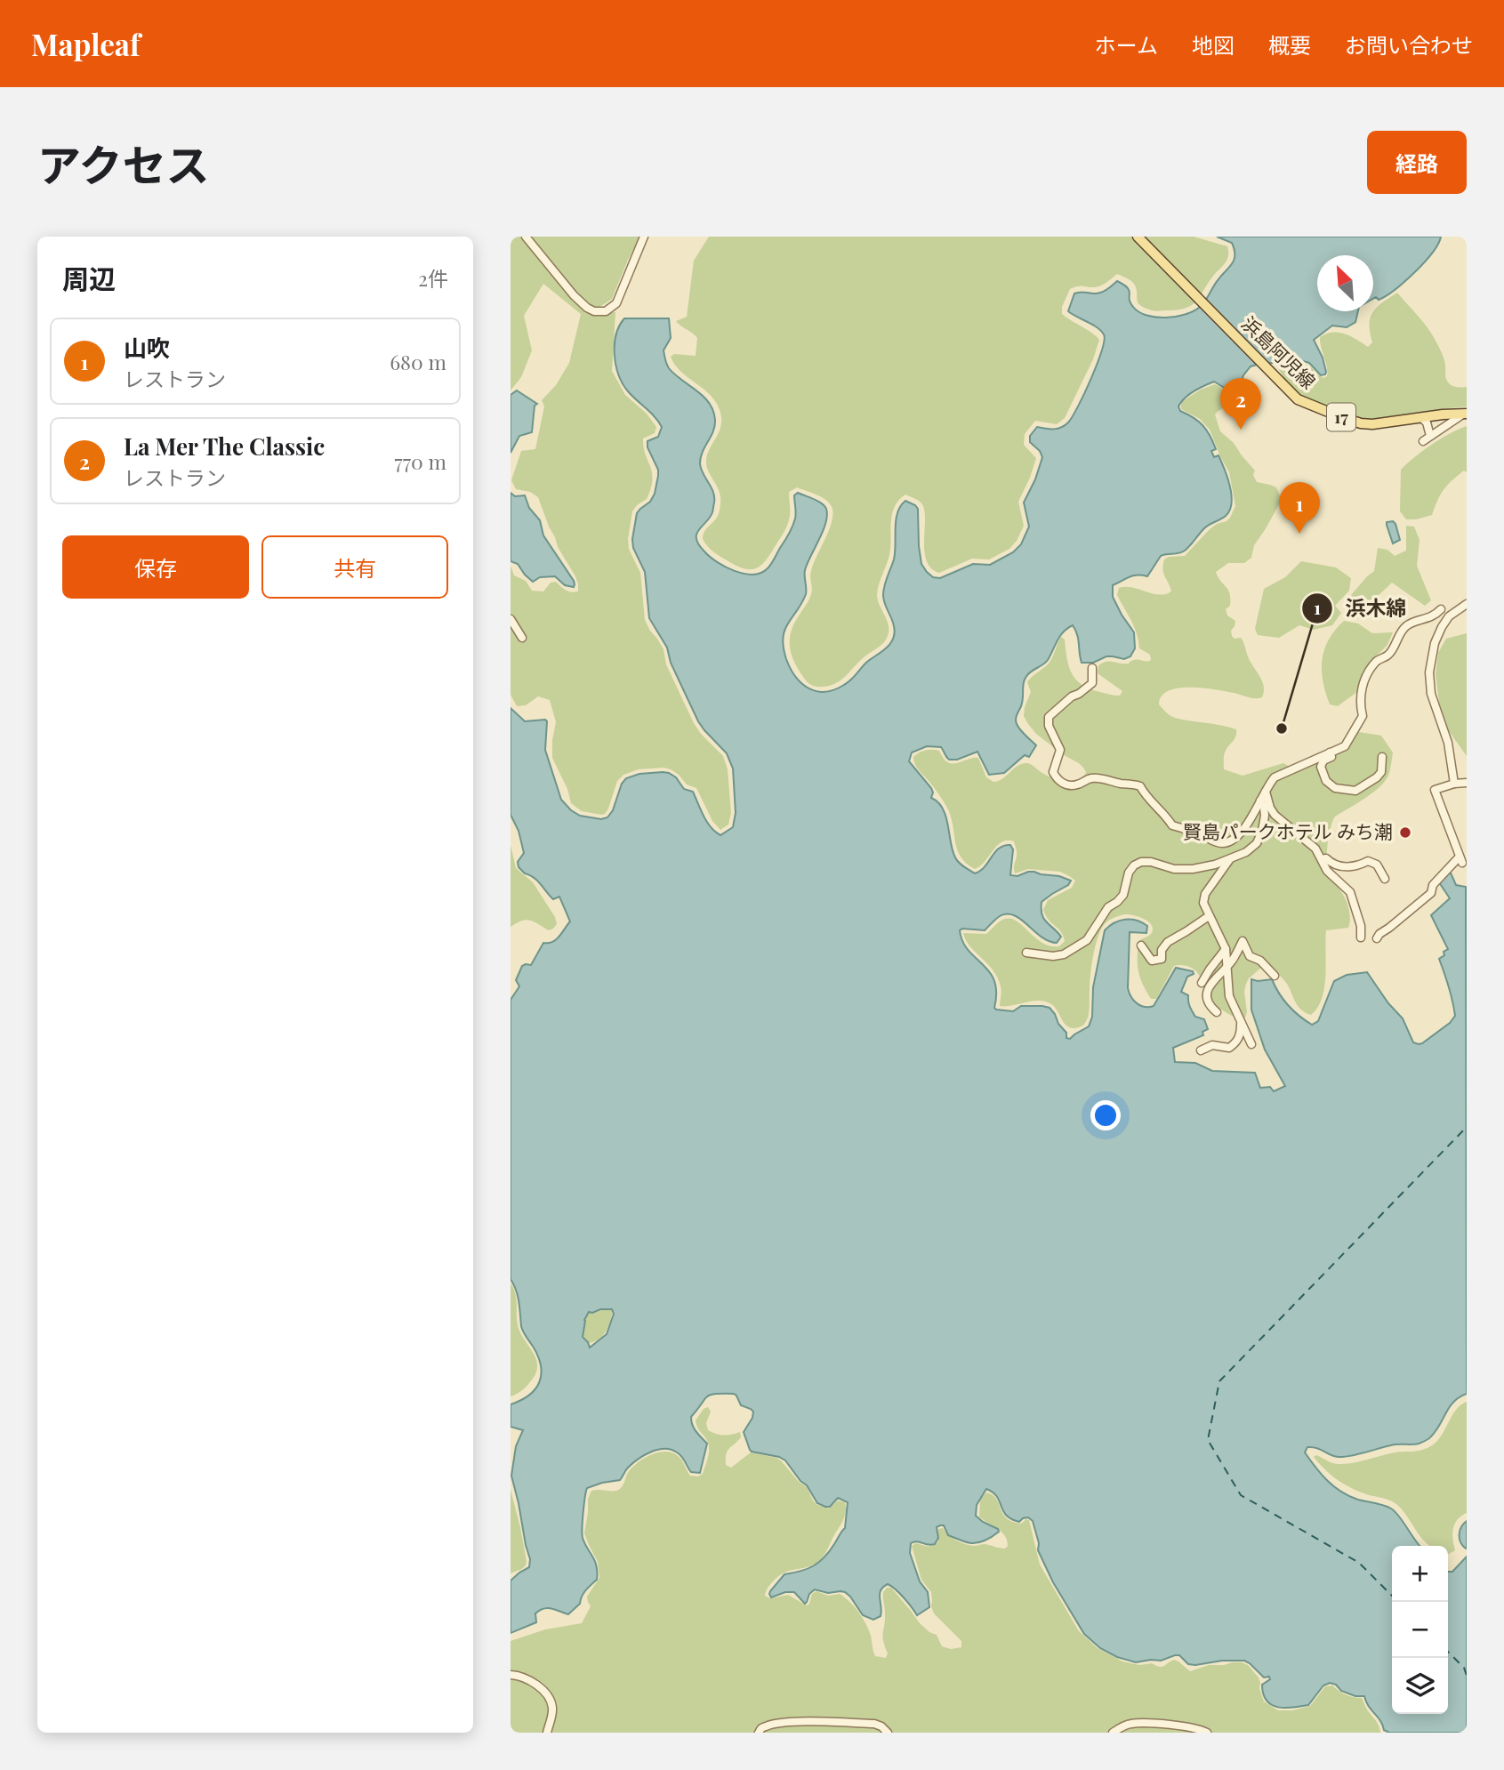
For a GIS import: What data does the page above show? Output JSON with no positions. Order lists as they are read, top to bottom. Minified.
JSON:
{"streets":{"main road":["浜島阿児線","17"]},"places":["浜木綿","賢島パークホテル みち潮"],"north":"top left","page":{"header":"Mapleaf","nav":["ホーム","地図","概要","お問い合わせ"],"title":"アクセス","buttons":["経路",["保存","共有"]],"heading":["周辺","2件"],"list":[{"mark":"1","name":"山吹","note":"レストラン","value":"680 m"},{"mark":"2","name":"La Mer The Classic","note":"レストラン","value":"770 m"}],"pins":["2","1"],"map_buttons":["+","−"]}}
